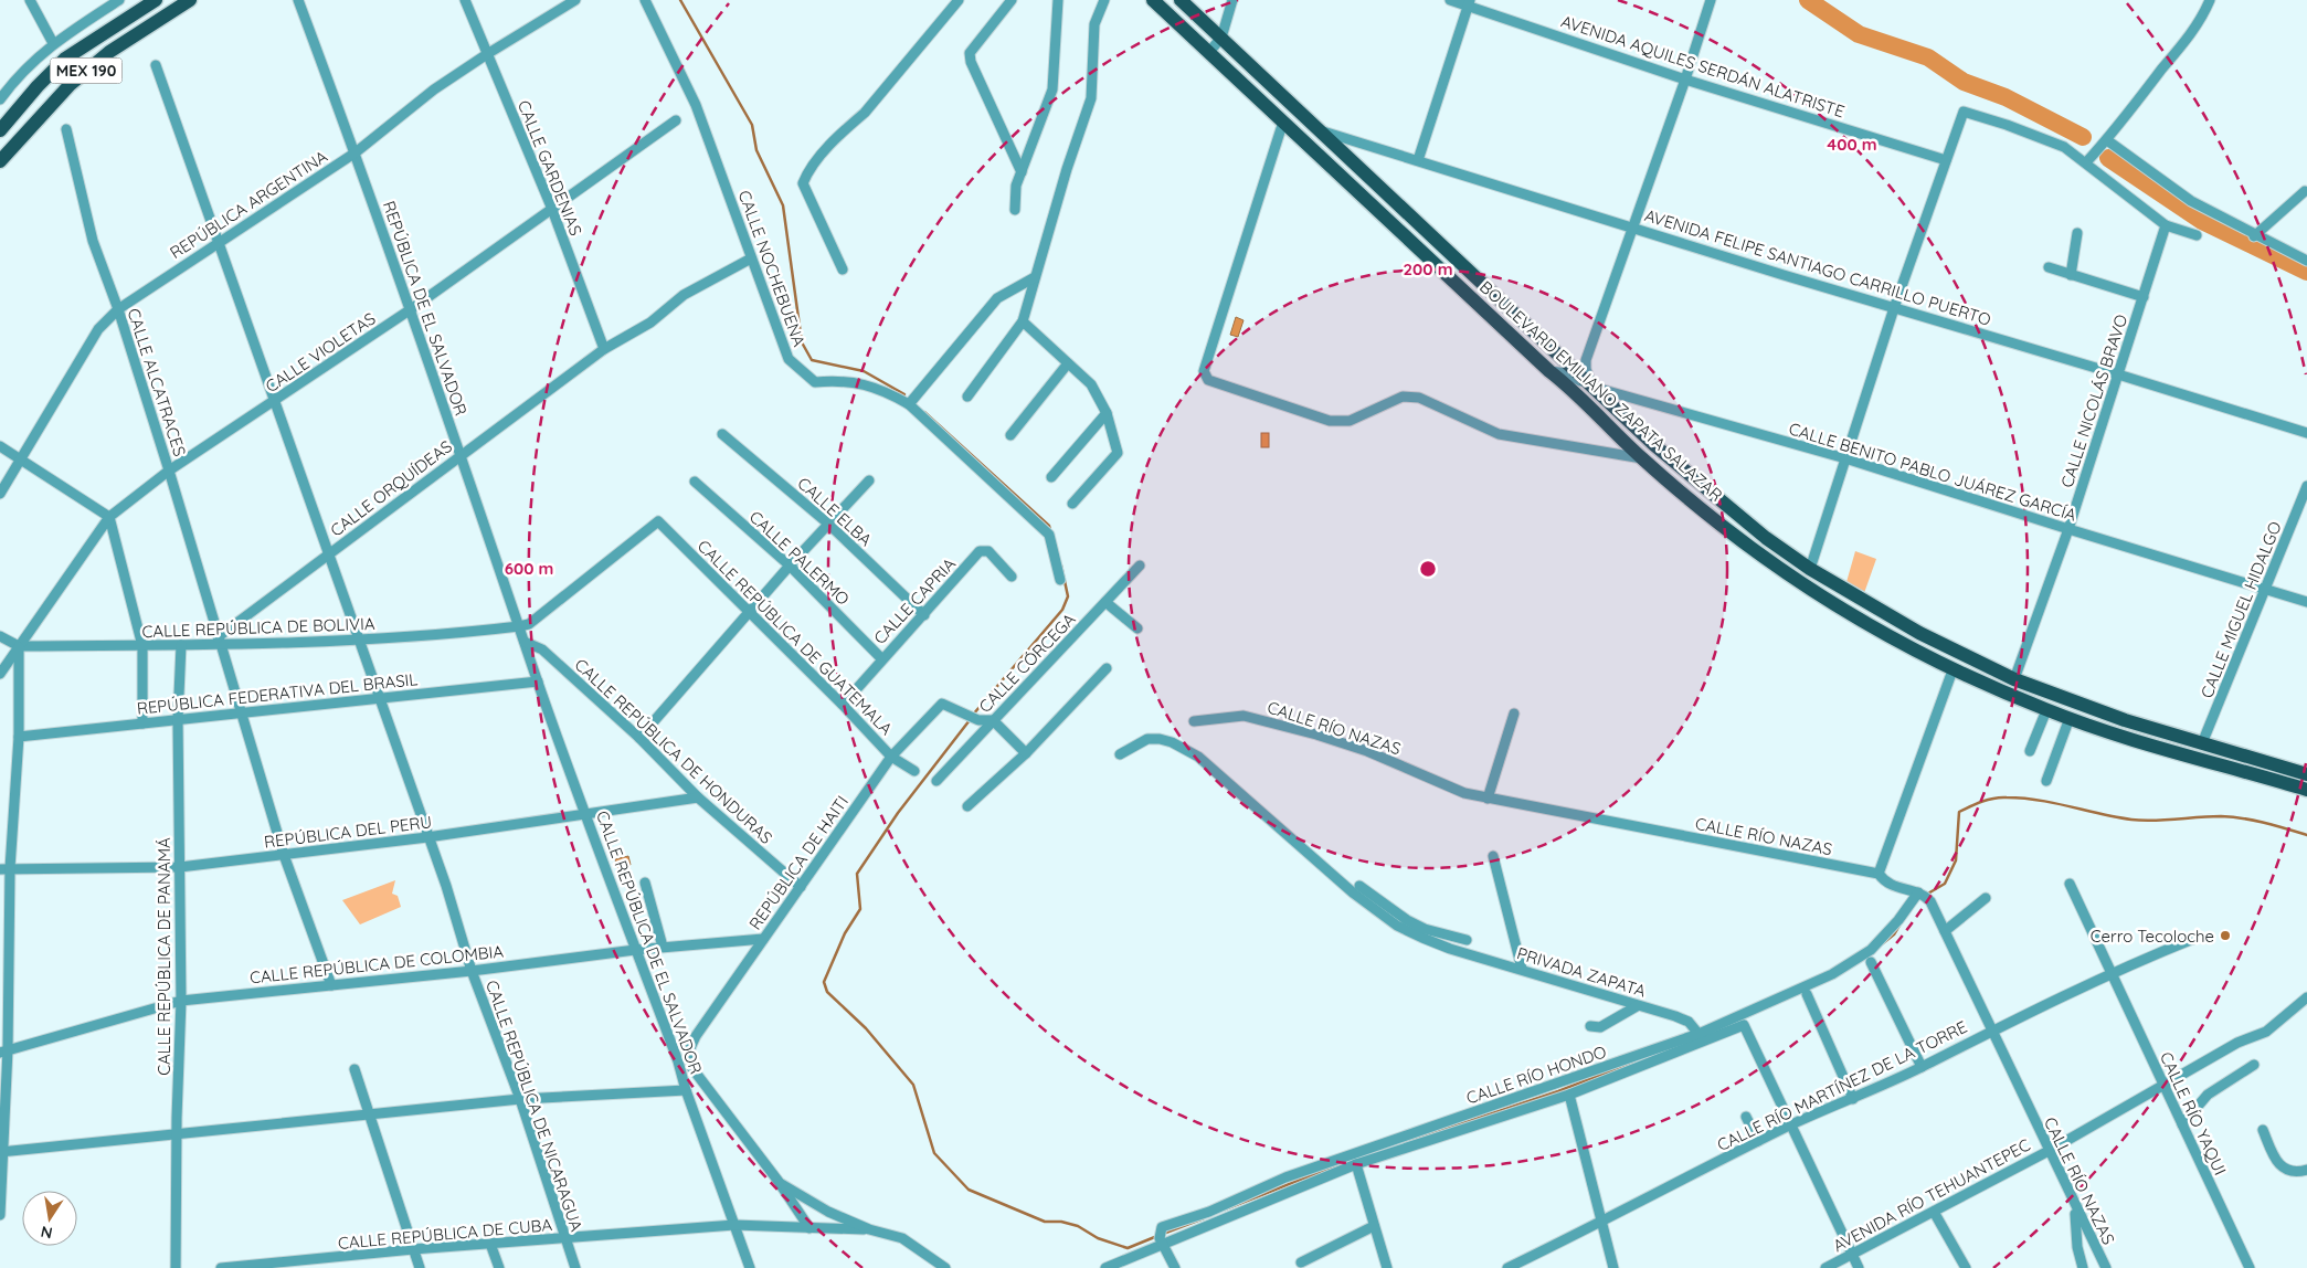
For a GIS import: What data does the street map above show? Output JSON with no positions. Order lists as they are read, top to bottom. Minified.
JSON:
{"streets":{"main road":["MEX 190","BOULEVARD EMILIANO ZAPATA SALAZAR"],"street":["AVENIDA AQUILES SERDÁN ALATRISTE","CALLE GARDENIAS","REPÚBLICA ARGENTINA","AVENIDA FELIPE SANTIAGO CARRILLO PUERTO","CALLE NOCHEBUENA","REPÚBLICA DE EL SALVADOR","CALLE VIOLETAS","CALLE ALCATRACES","CALLE NICOLÁS BRAVO","CALLE BENITO PABLO JUÁREZ GARCÍA","CALLE ORQUÍDEAS","CALLE ELBA","CALLE PALERMO","CALLE CAPRIA","CALLE MIGUEL HIDALGO","CALLE REPÚBLICA DE BOLIVIA","CALLE REPÚBLICA DE GUATEMALA","CALLE CÓRCEGA","REPÚBLICA FEDERATIVA DEL BRASIL","CALLE RÍO NAZAS","CALLE REPÚBLICA DE HONDURAS","REPÚBLICA DEL PERU","REPÚBLICA DE HAITI","CALLE REPÚBLICA DE EL SALVADOR","CALLE REPÚBLICA DE PANAMÁ","CALLE REPÚBLICA DE COLOMBIA","PRIVADA ZAPATA","CALLE RÍO HONDO","CALLE RÍO MARTÍNEZ DE LA TORRE","CALLE REPÚBLICA DE NICARAGUA","CALLE RÍO YAQUI","AVENIDA RÍO TEHUANTEPEC","CALLE REPÚBLICA DE CUBA"]},"crossings":[["CALLE GARDENIAS","REPÚBLICA ARGENTINA"],["CALLE GARDENIAS","CALLE VIOLETAS"],["CALLE GARDENIAS","CALLE ORQUÍDEAS"],["REPÚBLICA ARGENTINA","REPÚBLICA DE EL SALVADOR"],["REPÚBLICA ARGENTINA","CALLE ALCATRACES"],["REPÚBLICA ARGENTINA","CALLE REPÚBLICA DE NICARAGUA"],["AVENIDA FELIPE SANTIAGO CARRILLO PUERTO","BOULEVARD EMILIANO ZAPATA SALAZAR"],["AVENIDA FELIPE SANTIAGO CARRILLO PUERTO","CALLE NICOLÁS BRAVO"],["CALLE NOCHEBUENA","CALLE ORQUÍDEAS"],["REPÚBLICA DE EL SALVADOR","CALLE VIOLETAS"],["REPÚBLICA DE EL SALVADOR","CALLE ORQUÍDEAS"],["REPÚBLICA DE EL SALVADOR","CALLE REPÚBLICA DE BOLIVIA"],["REPÚBLICA DE EL SALVADOR","CALLE REPÚBLICA DE GUATEMALA"],["REPÚBLICA DE EL SALVADOR","CALLE REPÚBLICA DE EL SALVADOR"],["CALLE VIOLETAS","CALLE ALCATRACES"],["CALLE VIOLETAS","CALLE REPÚBLICA DE BOLIVIA"],["CALLE VIOLETAS","CALLE REPÚBLICA DE NICARAGUA"],["CALLE ALCATRACES","CALLE ORQUÍDEAS"],["CALLE ALCATRACES","CALLE REPÚBLICA DE BOLIVIA"],["CALLE ALCATRACES","REPÚBLICA FEDERATIVA DEL BRASIL"],["CALLE ALCATRACES","REPÚBLICA DEL PERU"],["CALLE ALCATRACES","CALLE REPÚBLICA DE COLOMBIA"],["BOULEVARD EMILIANO ZAPATA SALAZAR","CALLE NICOLÁS BRAVO"],["BOULEVARD EMILIANO ZAPATA SALAZAR","CALLE BENITO PABLO JUÁREZ GARCÍA"],["BOULEVARD EMILIANO ZAPATA SALAZAR","CALLE MIGUEL HIDALGO"],["CALLE NICOLÁS BRAVO","CALLE BENITO PABLO JUÁREZ GARCÍA"],["CALLE BENITO PABLO JUÁREZ GARCÍA","CALLE MIGUEL HIDALGO"],["CALLE ORQUÍDEAS","CALLE REPÚBLICA DE BOLIVIA"],["CALLE ORQUÍDEAS","CALLE REPÚBLICA DE NICARAGUA"],["CALLE ELBA","CALLE CAPRIA"],["CALLE PALERMO","CALLE CAPRIA"],["CALLE CAPRIA","CALLE REPÚBLICA DE GUATEMALA"],["CALLE REPÚBLICA DE BOLIVIA","CALLE REPÚBLICA DE GUATEMALA"],["CALLE REPÚBLICA DE BOLIVIA","CALLE REPÚBLICA DE EL SALVADOR"],["CALLE REPÚBLICA DE BOLIVIA","CALLE REPÚBLICA DE PANAMÁ"],["CALLE REPÚBLICA DE BOLIVIA","CALLE REPÚBLICA DE NICARAGUA"],["CALLE REPÚBLICA DE GUATEMALA","REPÚBLICA DE HAITI"],["CALLE REPÚBLICA DE GUATEMALA","CALLE REPÚBLICA DE EL SALVADOR"],["CALLE CÓRCEGA","REPÚBLICA DE HAITI"],["REPÚBLICA FEDERATIVA DEL BRASIL","CALLE REPÚBLICA DE EL SALVADOR"],["REPÚBLICA FEDERATIVA DEL BRASIL","CALLE REPÚBLICA DE PANAMÁ"],["REPÚBLICA FEDERATIVA DEL BRASIL","CALLE REPÚBLICA DE NICARAGUA"],["CALLE RÍO NAZAS","CALLE RÍO HONDO"],["CALLE RÍO NAZAS","CALLE RÍO MARTÍNEZ DE LA TORRE"],["CALLE RÍO NAZAS","AVENIDA RÍO TEHUANTEPEC"],["CALLE REPÚBLICA DE HONDURAS","REPÚBLICA DEL PERU"],["CALLE REPÚBLICA DE HONDURAS","REPÚBLICA DE HAITI"],["CALLE REPÚBLICA DE HONDURAS","CALLE REPÚBLICA DE EL SALVADOR"],["REPÚBLICA DEL PERU","CALLE REPÚBLICA DE EL SALVADOR"],["REPÚBLICA DEL PERU","CALLE REPÚBLICA DE PANAMÁ"],["REPÚBLICA DEL PERU","CALLE REPÚBLICA DE NICARAGUA"],["REPÚBLICA DE HAITI","CALLE REPÚBLICA DE COLOMBIA"],["CALLE REPÚBLICA DE EL SALVADOR","CALLE REPÚBLICA DE COLOMBIA"],["CALLE REPÚBLICA DE EL SALVADOR","CALLE REPÚBLICA DE CUBA"],["CALLE REPÚBLICA DE PANAMÁ","CALLE REPÚBLICA DE COLOMBIA"],["CALLE REPÚBLICA DE COLOMBIA","CALLE REPÚBLICA DE NICARAGUA"],["PRIVADA ZAPATA","CALLE RÍO HONDO"],["CALLE RÍO HONDO","CALLE RÍO MARTÍNEZ DE LA TORRE"],["CALLE RÍO MARTÍNEZ DE LA TORRE","CALLE RÍO YAQUI"],["CALLE REPÚBLICA DE NICARAGUA","CALLE REPÚBLICA DE CUBA"],["CALLE RÍO YAQUI","AVENIDA RÍO TEHUANTEPEC"]],"places":["Cerro Tecoloche"],"north":"bottom","rings":["400 m","200 m","600 m"]}
